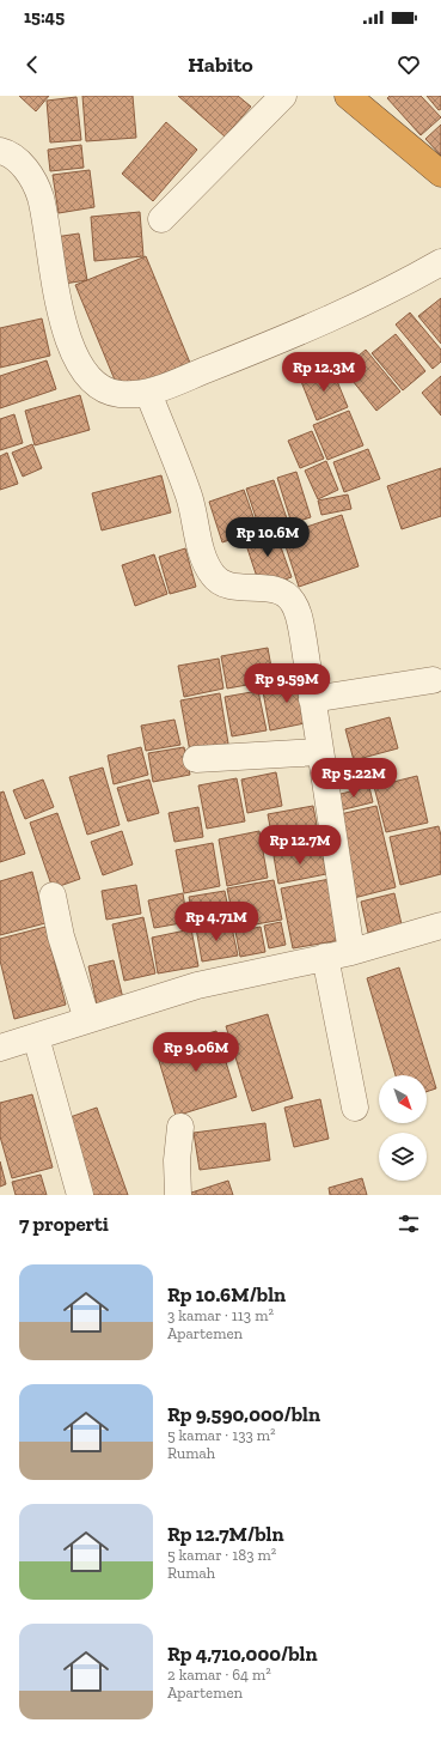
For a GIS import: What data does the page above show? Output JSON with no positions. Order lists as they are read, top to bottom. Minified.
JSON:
{"north":"bottom right","page":{"status":"15:45","header":"Habito","price":["Rp 12.3M","Rp 10.6M","Rp 9.59M","Rp 5.22M","Rp 12.7M","Rp 4.71M","Rp 9.06M"],"heading":"7 properti","list":[{"name":"Rp 10.6M/bln","note":"3 kamar · 113 m² · Apartemen"},{"name":"Rp 9,590,000/bln","note":"5 kamar · 133 m² · Rumah"},{"name":"Rp 12.7M/bln","note":"5 kamar · 183 m² · Rumah"},{"name":"Rp 4,710,000/bln","note":"2 kamar · 64 m² · Apartemen"}]}}
